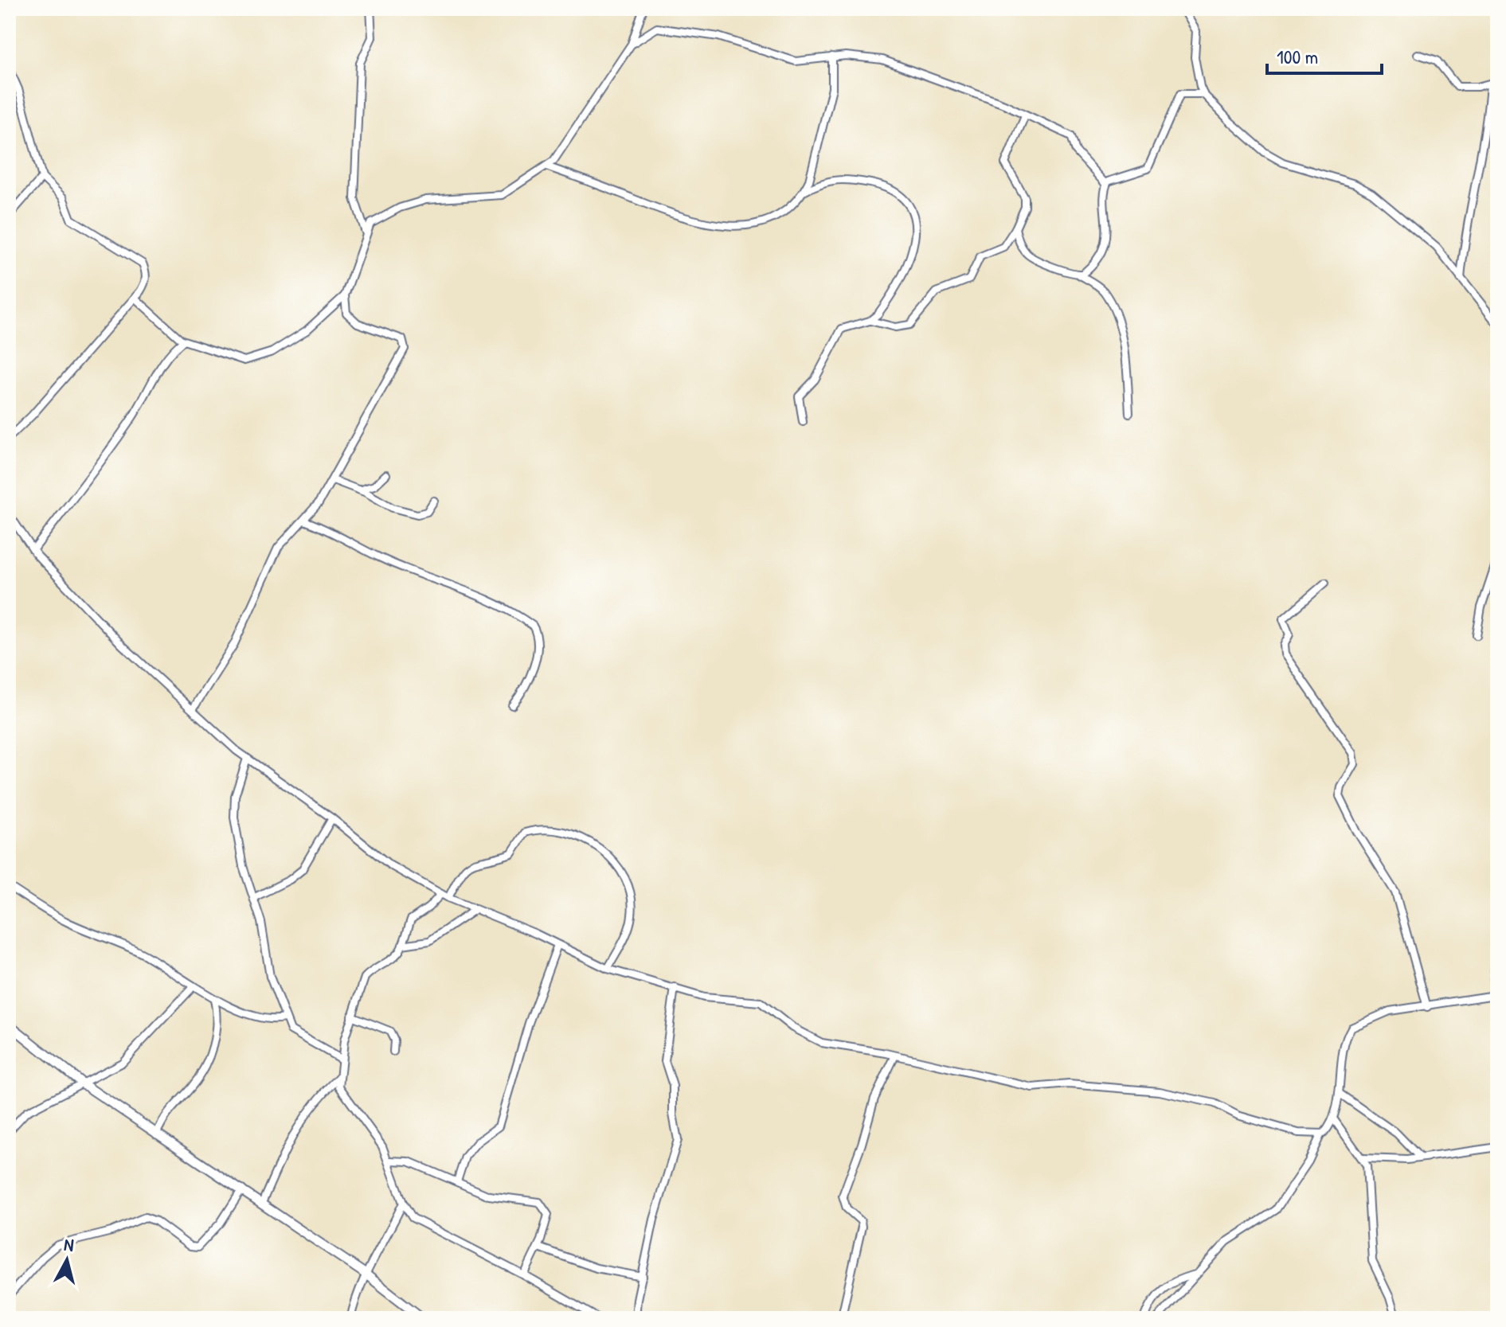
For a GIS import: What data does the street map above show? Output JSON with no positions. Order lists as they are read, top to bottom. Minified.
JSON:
{"scale_bar":"100 m","north":"top"}
